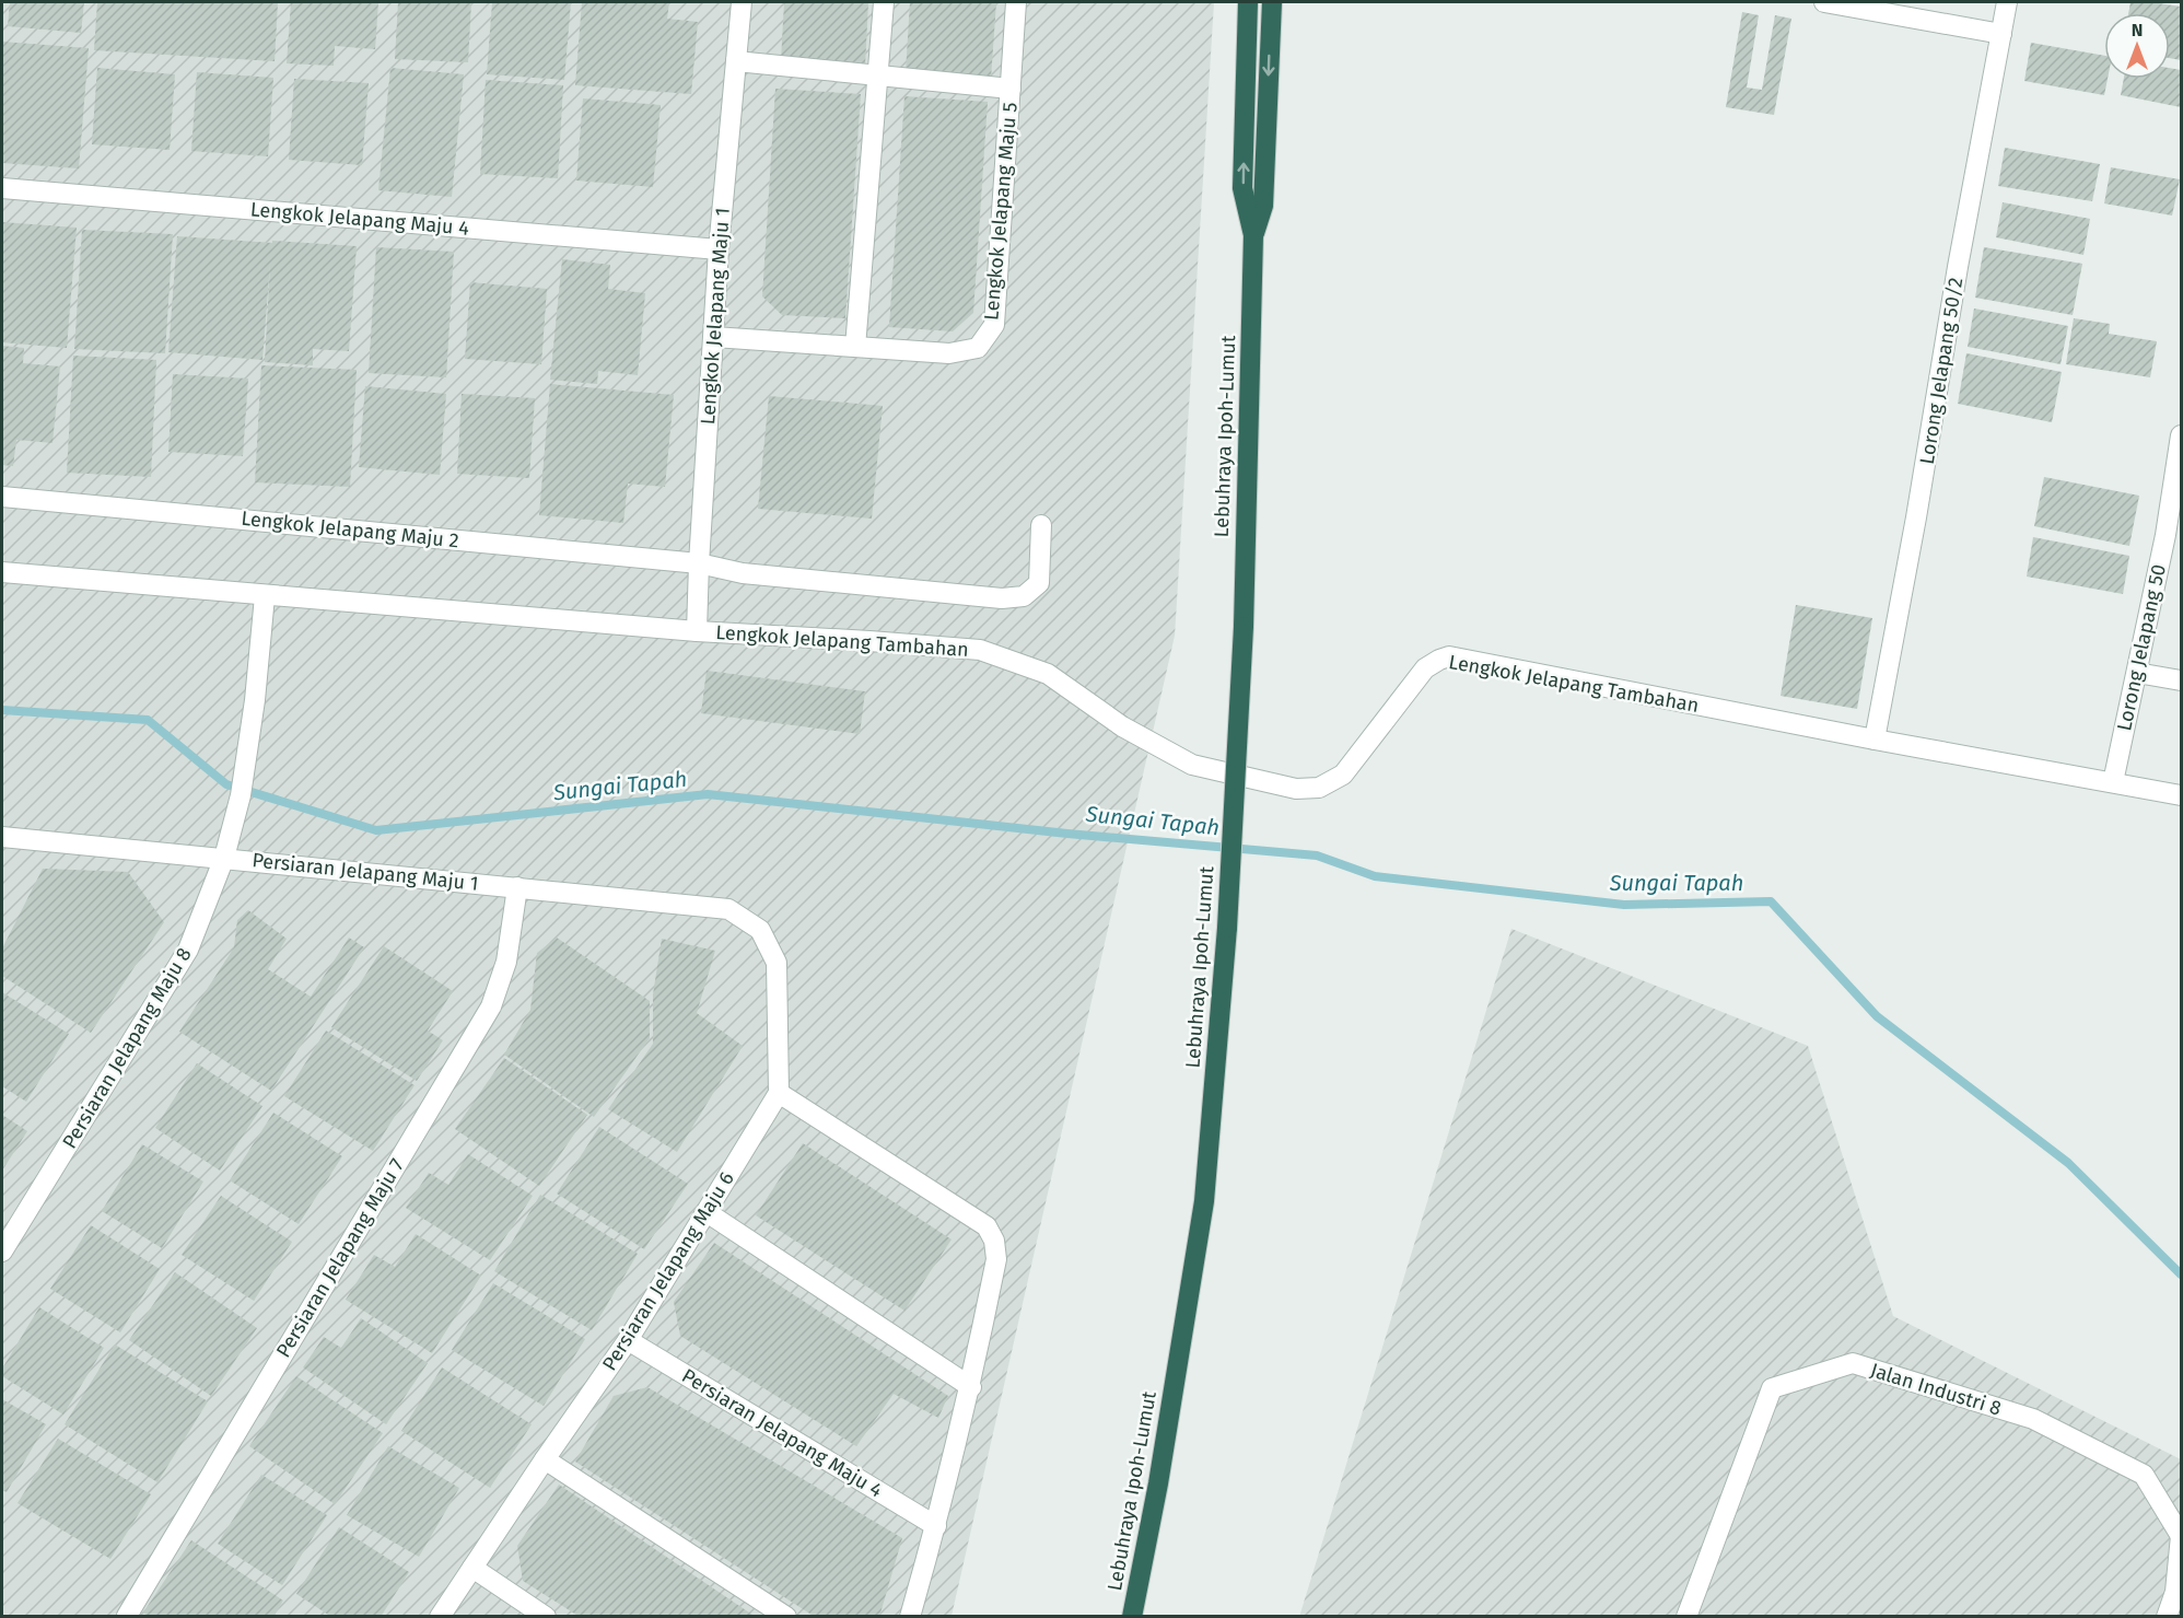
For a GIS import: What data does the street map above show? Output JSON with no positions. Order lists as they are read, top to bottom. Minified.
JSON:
{"streets":{"highway":["Lebuhraya Ipoh-Lumut"],"street":["Lengkok Jelapang Maju 5","Lengkok Jelapang Maju 4","Lengkok Jelapang Maju 1","Lorong Jelapang 50/2","Lengkok Jelapang Maju 2","Lengkok Jelapang Tambahan","Lorong Jelapang 50","Persiaran Jelapang Maju 1","Persiaran Jelapang Maju 8","Persiaran Jelapang Maju 7","Persiaran Jelapang Maju 6","Jalan Industri 8","Persiaran Jelapang Maju 4"]},"crossings":[["Lengkok Jelapang Maju 5","Lengkok Jelapang Maju 1"],["Lengkok Jelapang Maju 4","Lengkok Jelapang Maju 1"],["Lengkok Jelapang Maju 1","Lengkok Jelapang Maju 2"],["Lengkok Jelapang Maju 1","Lengkok Jelapang Tambahan"],["Lorong Jelapang 50/2","Lengkok Jelapang Tambahan"],["Lengkok Jelapang Tambahan","Lorong Jelapang 50"],["Lengkok Jelapang Tambahan","Persiaran Jelapang Maju 8"],["Persiaran Jelapang Maju 1","Persiaran Jelapang Maju 8"],["Persiaran Jelapang Maju 1","Persiaran Jelapang Maju 7"],["Persiaran Jelapang Maju 1","Persiaran Jelapang Maju 6"],["Persiaran Jelapang Maju 6","Persiaran Jelapang Maju 4"]],"water":["Sungai Tapah"],"north":"top"}
